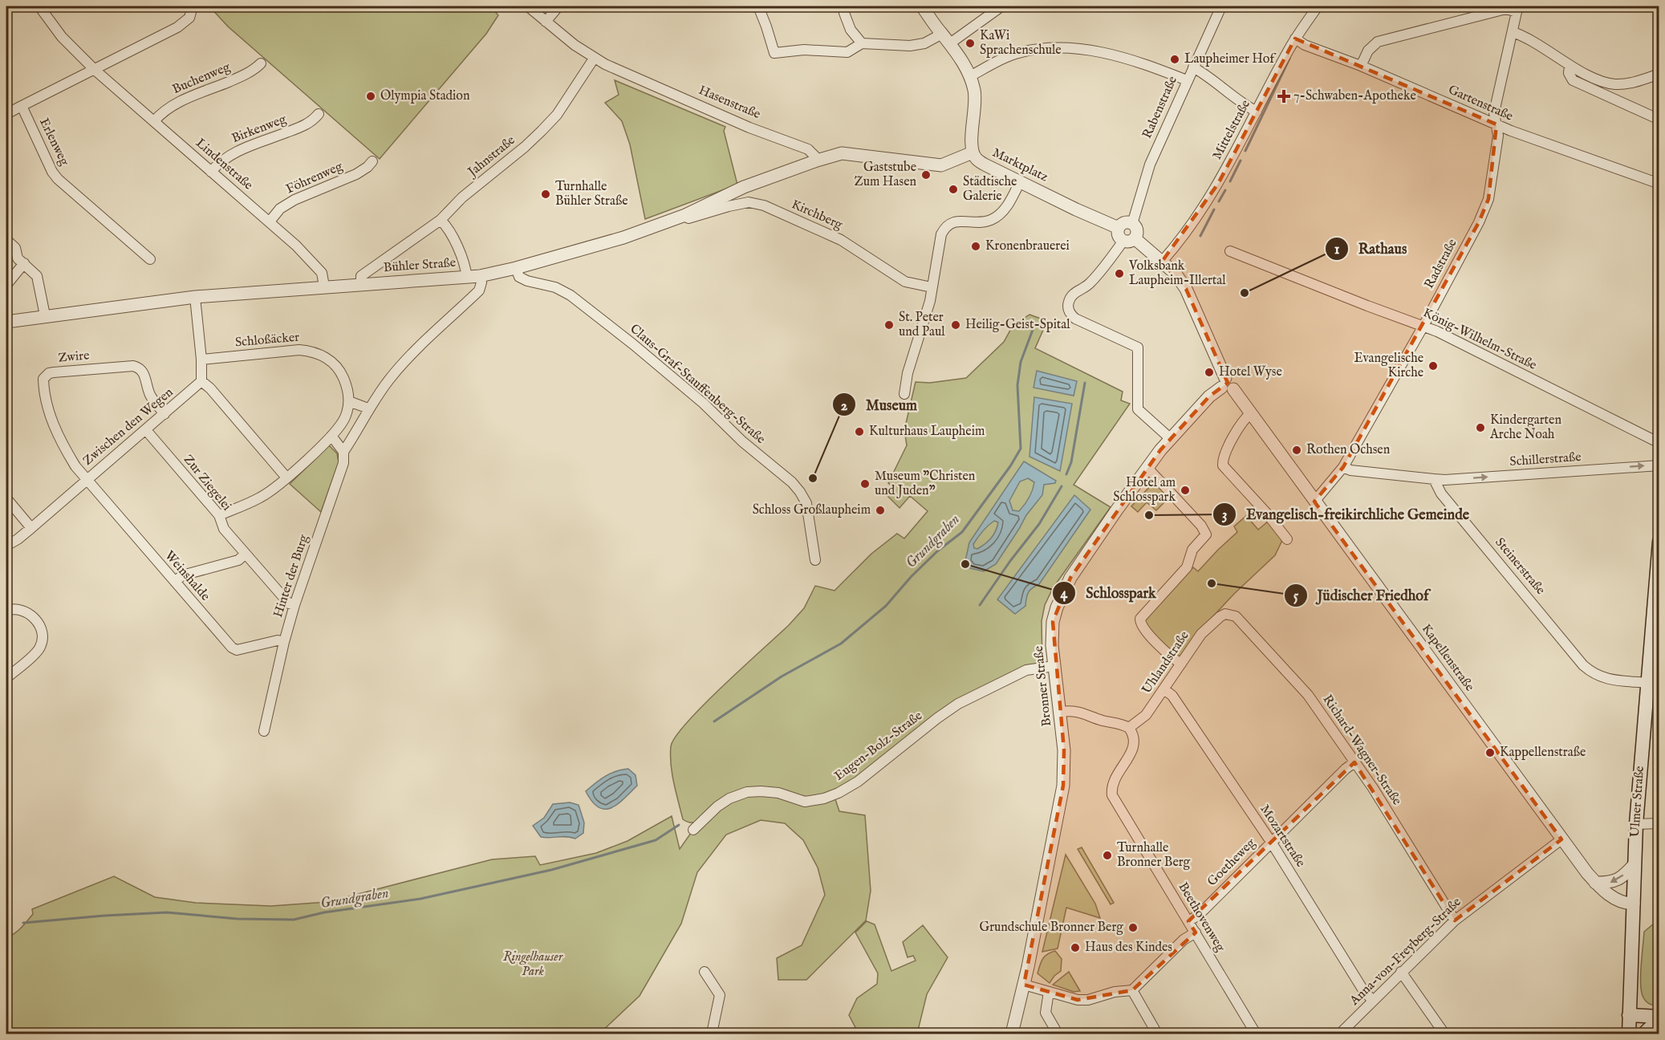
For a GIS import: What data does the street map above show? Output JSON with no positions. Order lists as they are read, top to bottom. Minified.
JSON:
{"streets":{"main road":["Ulmer Straße"],"street":["Buchenweg","Hasenstraße","Gartenstraße","Rabenstraße","Birkenweg","Mittelstraße","Erlenweg","Jahnstraße","Lindenstraße","Marktplatz","Föhrenweg","Kirchberg","Radstraße","Bühler Straße","König-Wilhelm-Straße","Schloßäcker","Zwire","Claus-Graf-Stauffenberg-Straße","Zwischen den Wegen","Schillerstraße","Zur Ziegelei","Steinerstraße","Weinshalde","Hinter der Burg","Kapellenstraße","Uhlandstraße","Bronner Straße","Eugen-Bolz-Straße","Richard-Wagner-Straße","Mozartstraße","Goetheweg","Beethovenweg","Anna-von-Freyberg-Straße"]},"crossings":[["Buchenweg","Lindenstraße"],["Hasenstraße","Jahnstraße"],["Hasenstraße","Marktplatz"],["Hasenstraße","Bühler Straße"],["Gartenstraße","Mittelstraße"],["Gartenstraße","Radstraße"],["Rabenstraße","Marktplatz"],["Birkenweg","Lindenstraße"],["Mittelstraße","Kapellenstraße"],["Jahnstraße","Bühler Straße"],["Lindenstraße","Föhrenweg"],["Lindenstraße","Bühler Straße"],["Marktplatz","Bühler Straße"],["Kirchberg","Bühler Straße"],["Radstraße","König-Wilhelm-Straße"],["Radstraße","Kapellenstraße"],["Bühler Straße","Claus-Graf-Stauffenberg-Straße"],["Bühler Straße","Hinter der Burg"],["Zwire","Zwischen den Wegen"],["Zwire","Weinshalde"],["Zwischen den Wegen","Zur Ziegelei"],["Zwischen den Wegen","Weinshalde"],["Schillerstraße","Steinerstraße"],["Zur Ziegelei","Hinter der Burg"],["Steinerstraße","Ulmer Straße"],["Weinshalde","Hinter der Burg"],["Kapellenstraße","Bronner Straße"],["Kapellenstraße","Ulmer Straße"],["Kapellenstraße","Anna-von-Freyberg-Straße"],["Uhlandstraße","Richard-Wagner-Straße"],["Uhlandstraße","Mozartstraße"],["Uhlandstraße","Beethovenweg"],["Bronner Straße","Eugen-Bolz-Straße"],["Richard-Wagner-Straße","Goetheweg"],["Richard-Wagner-Straße","Anna-von-Freyberg-Straße"],["Mozartstraße","Goetheweg"],["Mozartstraße","Anna-von-Freyberg-Straße"],["Goetheweg","Beethovenweg"]],"one_way":["Schillerstraße"],"water":["Grundgraben"],"parks":["Ringelhauser Park"],"places":{"other":["KaWi Sprachenschule","Laupheimer Hof","Olympia Stadion","Gaststube Zum Hasen","Städtische Galerie","Turnhalle Bühler Straße","Kronenbrauerei","Volksbank Laupheim-Illertal","Rathaus","St. Peter und Paul","Heilig-Geist-Spital","Evangelische Kirche","Hotel Wyse","Kindergarten Arche Noah","Kulturhaus Laupheim","Rothen Ochsen","Museum","Museum \"Christen und Juden\"","Hotel am Schlosspark","Schloss Großlaupheim","Evangelisch-freikirchliche Gemeinde","Schlosspark","Jüdischer Friedhof","Kappellenstraße","Turnhalle Bronner Berg","Grundschule Bronner Berg","Haus des Kindes"],"health":["7-Schwaben-Apotheke"]}}
